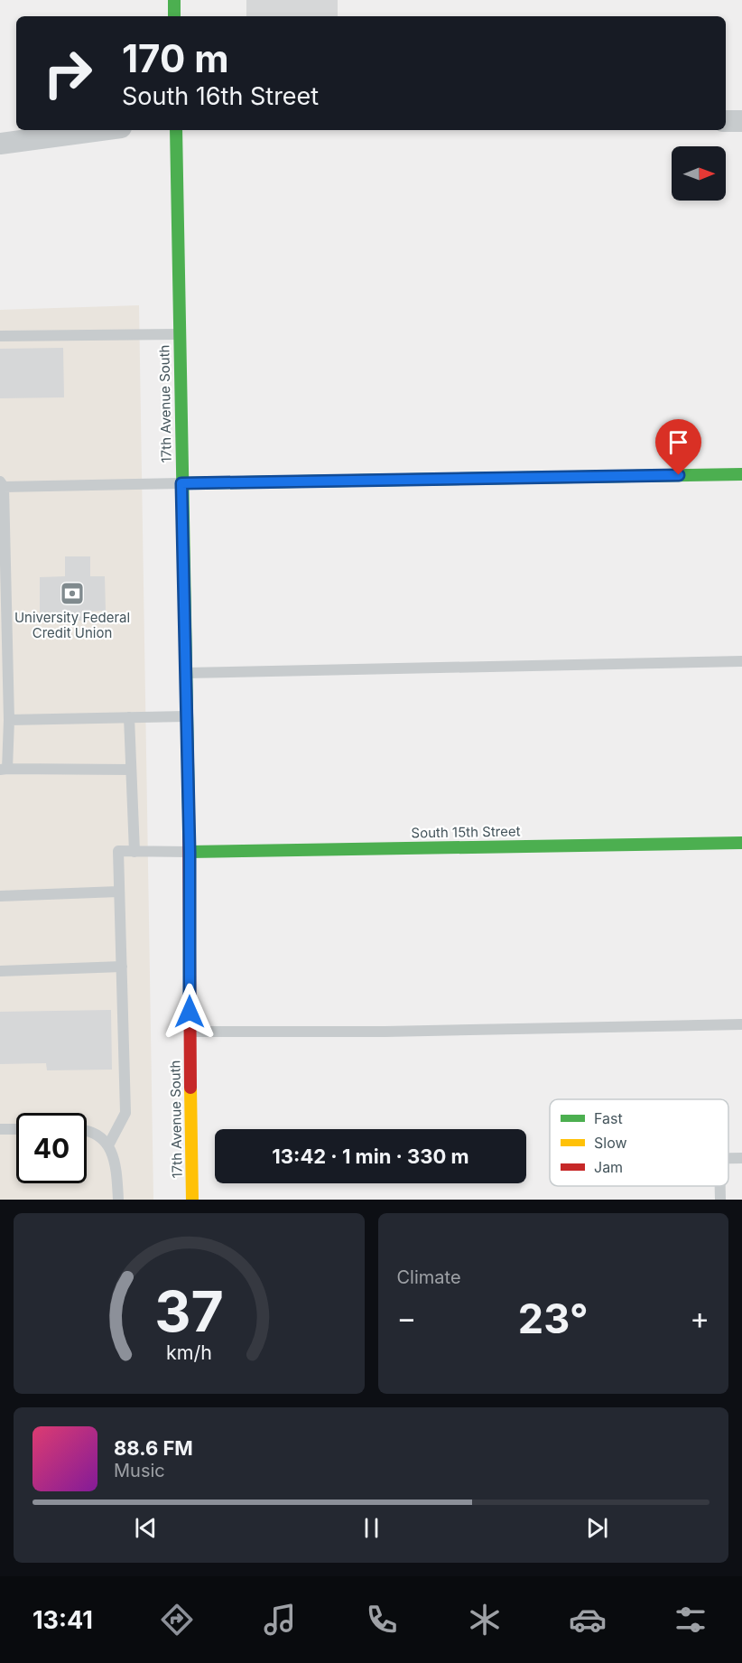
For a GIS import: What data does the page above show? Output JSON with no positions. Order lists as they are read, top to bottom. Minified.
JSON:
{"streets":{"street":["17th Avenue South","South 15th Street"]},"crossings":[["17th Avenue South","South 15th Street"]],"places":{"bank":["University Federal Credit Union"]},"legend":["Fast","Slow","Jam"],"north":"right","page":{"turn":["170 m","South 16th Street"],"limit":"40","trip":"13:42 · 1 min · 330 m","tile":"Climate","heat":["−","23°","+"],"song":["88.6 FM","Music"],"tabs":"13:41","gauge":["37","km/h"]}}
